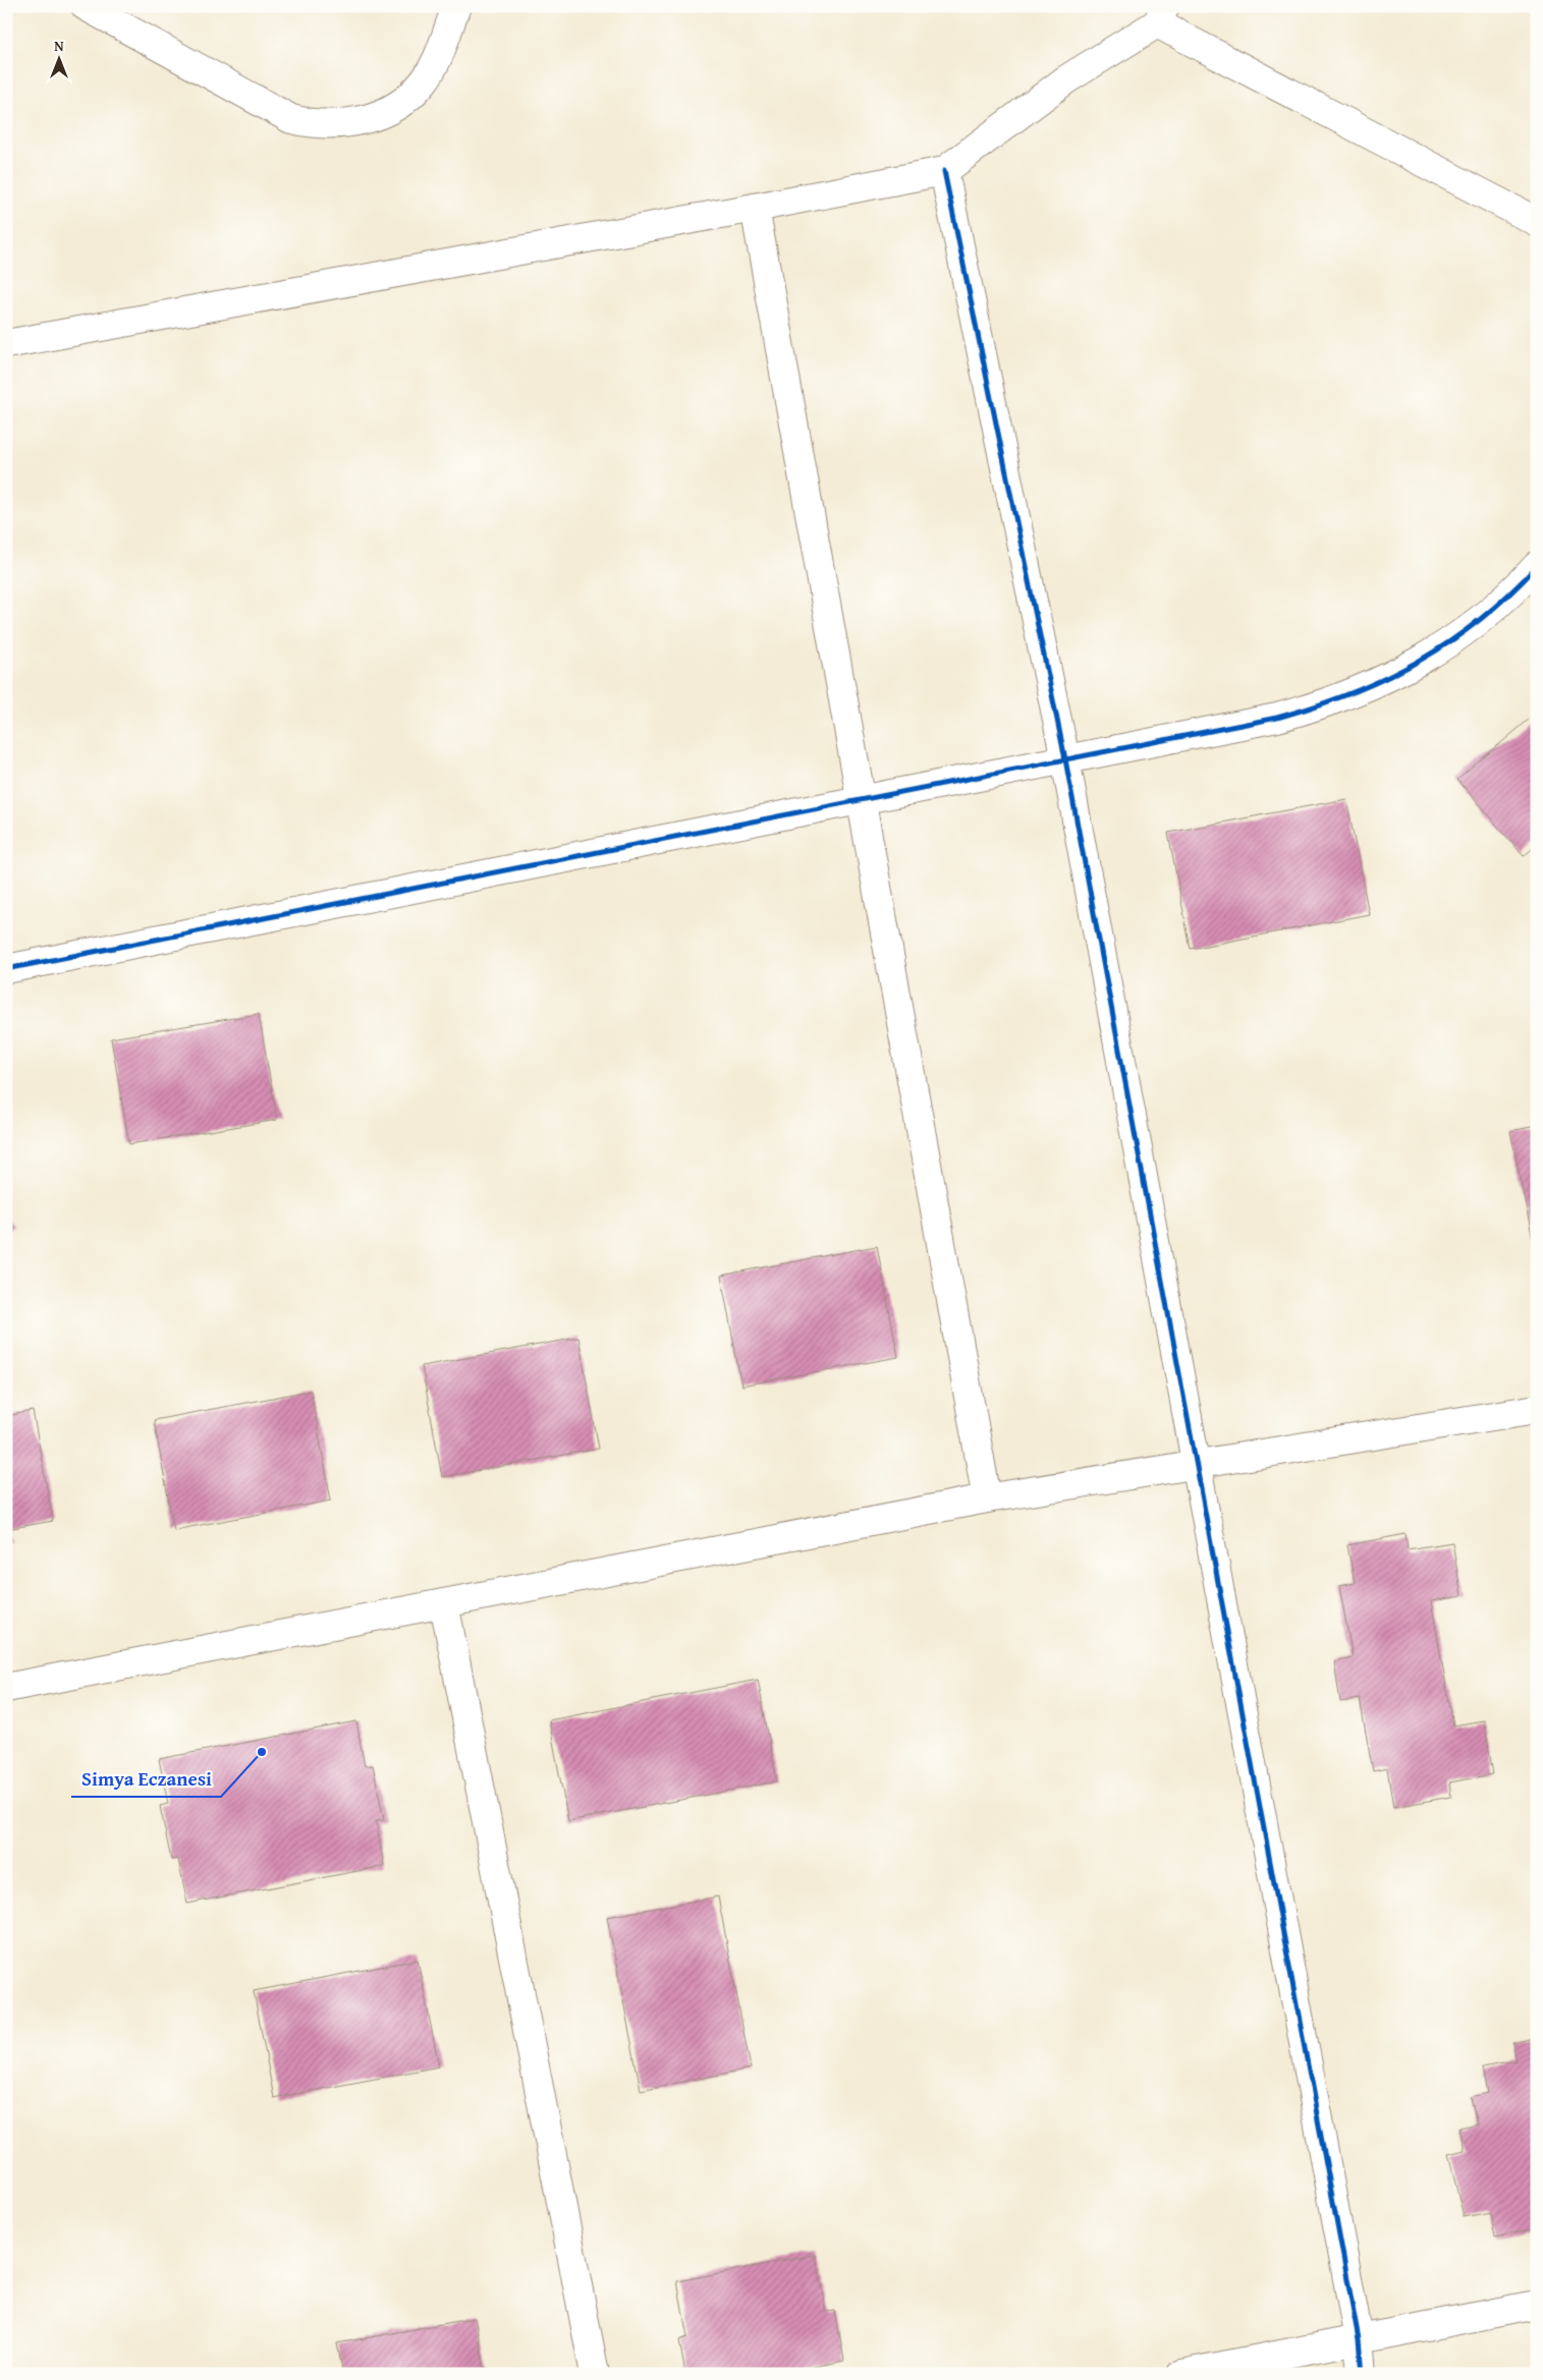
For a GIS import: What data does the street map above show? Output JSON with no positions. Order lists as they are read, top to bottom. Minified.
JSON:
{"places":["Simya Eczanesi"],"north":"top"}
